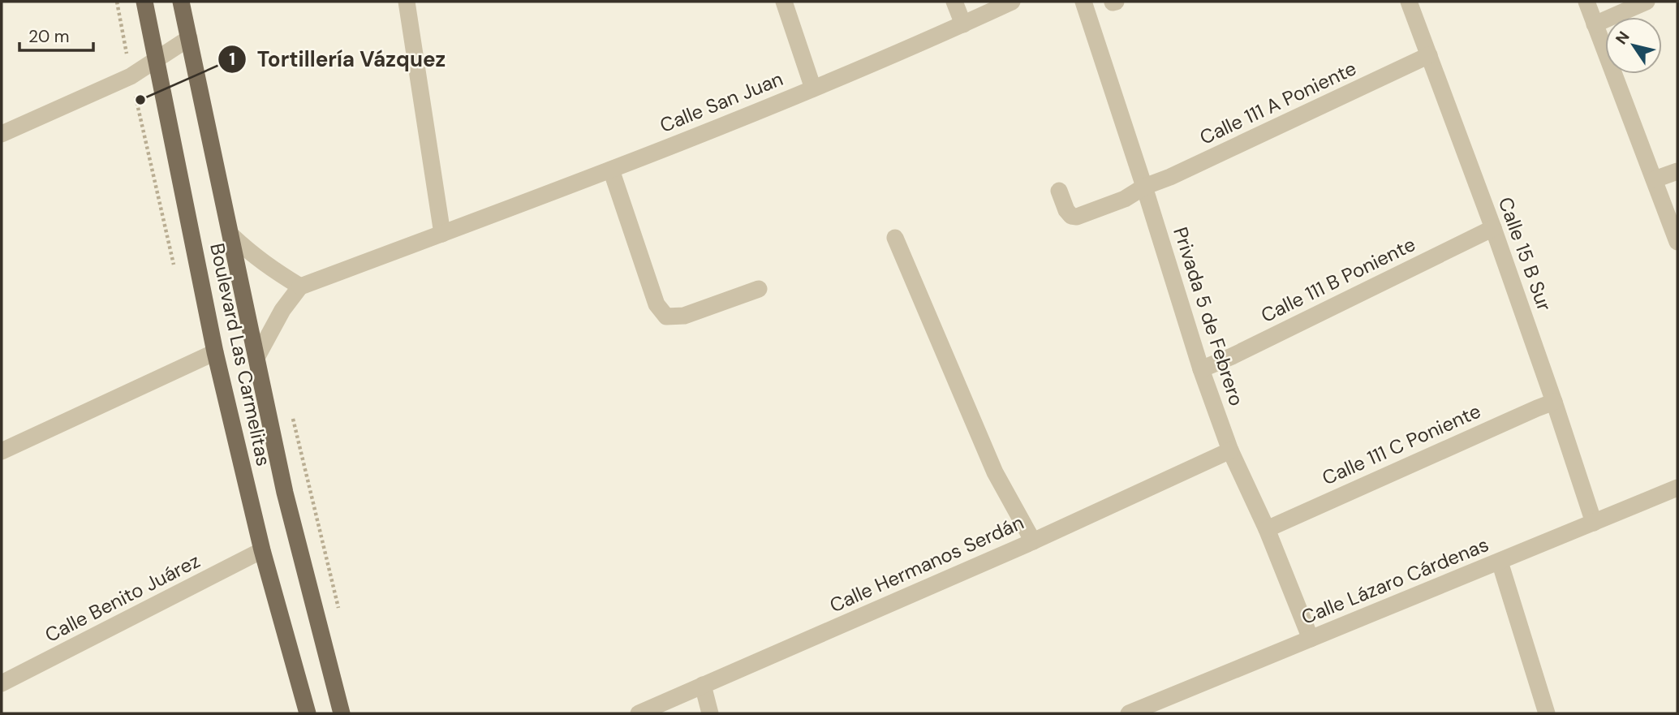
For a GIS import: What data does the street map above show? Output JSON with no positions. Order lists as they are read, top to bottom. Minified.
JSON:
{"streets":{"main road":["Boulevard Las Carmelitas"],"street":["Calle San Juan","Calle 111 A Poniente","Calle 15 B Sur","Calle 111 B Poniente","Privada 5 de Febrero","Calle 111 C Poniente","Calle Hermanos Serdán","Calle Lázaro Cárdenas","Calle Benito Juárez"]},"crossings":[["Calle 111 A Poniente","Calle 15 B Sur"],["Calle 111 A Poniente","Privada 5 de Febrero"],["Calle 15 B Sur","Calle 111 B Poniente"],["Calle 15 B Sur","Calle 111 C Poniente"],["Calle 15 B Sur","Calle Lázaro Cárdenas"],["Calle 111 B Poniente","Privada 5 de Febrero"],["Privada 5 de Febrero","Calle 111 C Poniente"],["Privada 5 de Febrero","Calle Hermanos Serdán"],["Privada 5 de Febrero","Calle Lázaro Cárdenas"],["Boulevard Las Carmelitas","Calle Benito Juárez"]],"places":["Tortillería Vázquez"],"scale_bar":"20 m","north":"top left"}
